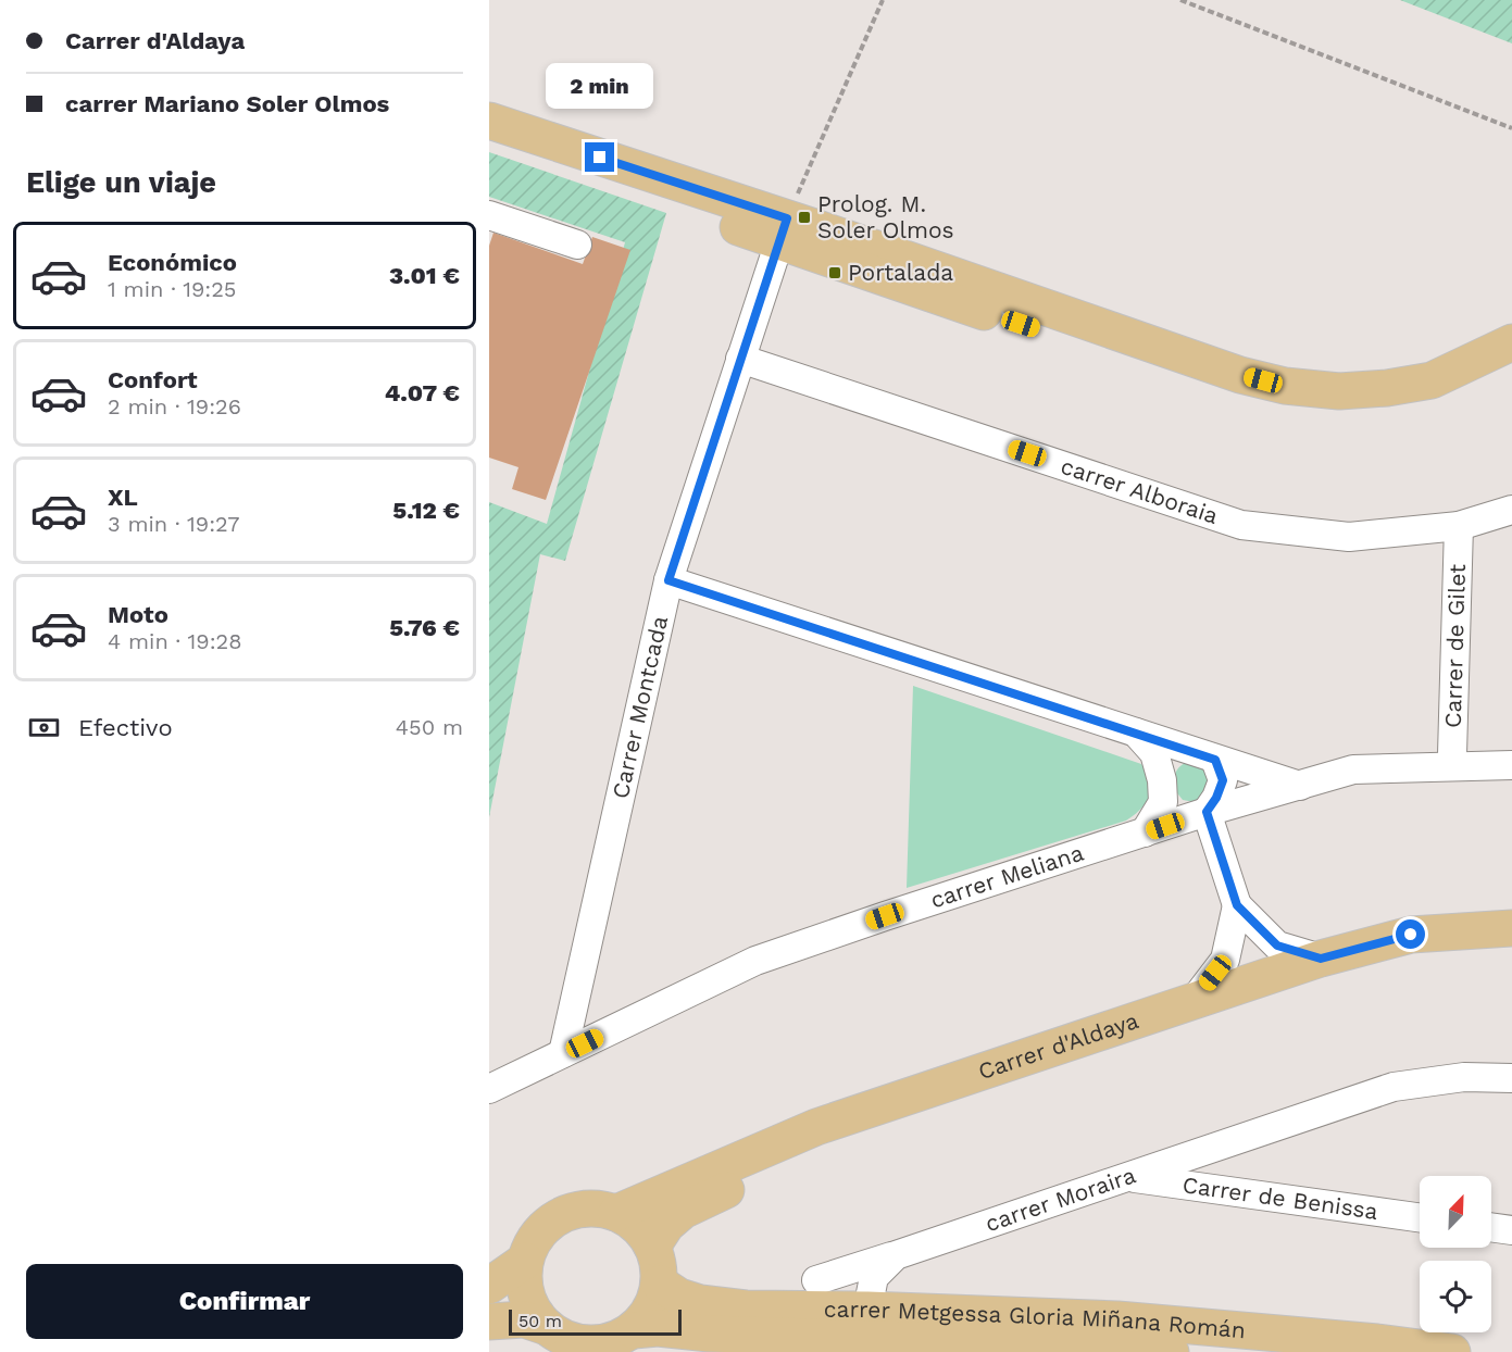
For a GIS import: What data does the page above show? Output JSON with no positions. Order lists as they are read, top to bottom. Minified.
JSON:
{"streets":{"main road":["Carrer d'Aldaya","carrer Metgessa Gloria Miñana Román"],"street":["carrer Alboraia","Carrer de Gilet","Carrer Montcada","carrer Meliana","Carrer de Benissa","carrer Moraira"]},"crossings":[["carrer Alboraia","Carrer de Gilet"],["carrer Alboraia","Carrer Montcada"],["Carrer de Gilet","carrer Meliana"],["Carrer Montcada","carrer Meliana"],["Carrer d'Aldaya","carrer Metgessa Gloria Miñana Román"],["Carrer de Benissa","carrer Moraira"],["carrer Moraira","carrer Metgessa Gloria Miñana Román"]],"places":{"transit":["Prolog. M. Soler Olmos","Portalada"]},"scale_bar":"50 m","north":"top right","page":{"banner":["Carrer d'Aldaya","carrer Mariano Soler Olmos"],"bubble":"2 min","heading":"Elige un viaje","list":[{"name":"Económico","note":"1 min · 19:25","value":"3.01 €"},{"name":"Confort","note":"2 min · 19:26","value":"4.07 €"},{"name":"XL","note":"3 min · 19:27","value":"5.12 €"},{"name":"Moto","note":"4 min · 19:28","value":"5.76 €"}],"pay":["Efectivo","450 m"],"buttons":"Confirmar","scale":"50 m"}}
